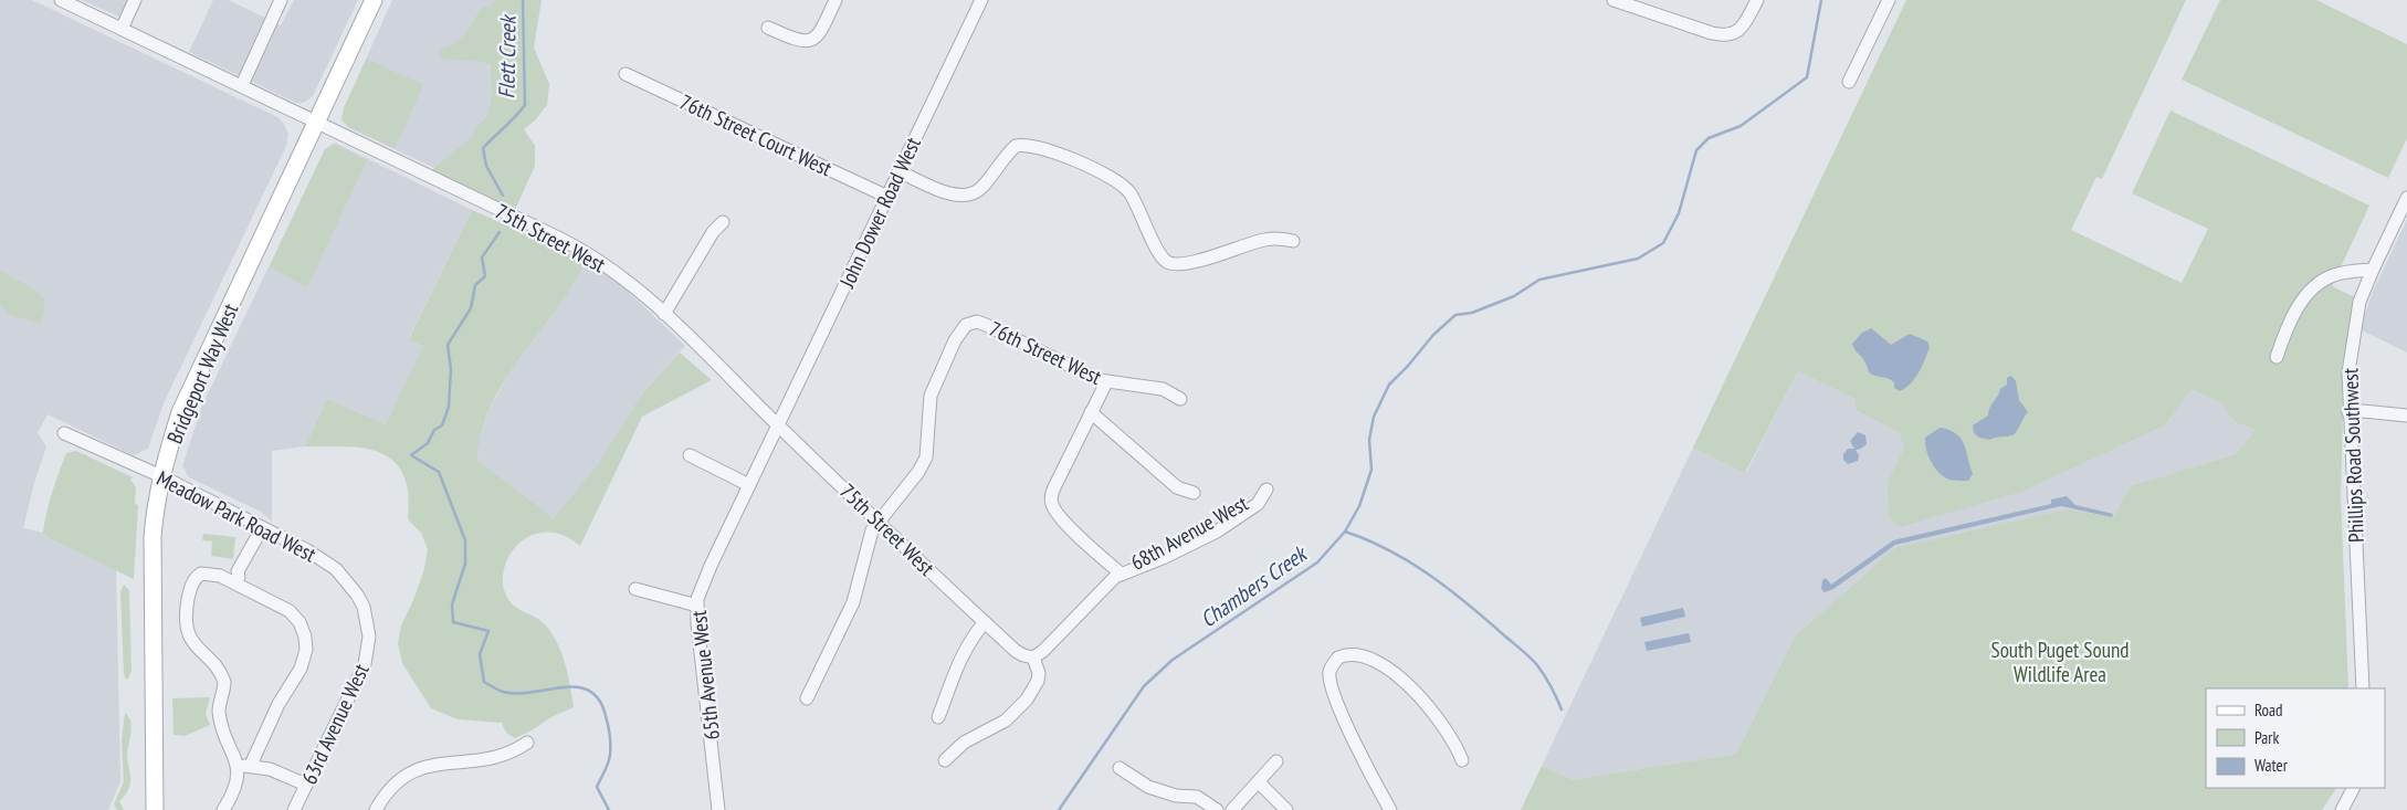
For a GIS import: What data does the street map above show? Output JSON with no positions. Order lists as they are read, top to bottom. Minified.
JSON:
{"streets":{"main road":["Bridgeport Way West"],"street":["76th Street Court West","John Dower Road West","75th Street West","76th Street West","Phillips Road Southwest","Meadow Park Road West","68th Avenue West","65th Avenue West","63rd Avenue West"]},"crossings":[["76th Street Court West","John Dower Road West"],["John Dower Road West","75th Street West"],["John Dower Road West","65th Avenue West"],["75th Street West","76th Street West"],["75th Street West","Bridgeport Way West"],["75th Street West","68th Avenue West"],["75th Street West","65th Avenue West"],["Bridgeport Way West","Meadow Park Road West"],["Meadow Park Road West","63rd Avenue West"]],"water":["Flett Creek","Chambers Creek"],"parks":["South Puget Sound Wildlife Area"],"legend":["Road","Park","Water"]}
